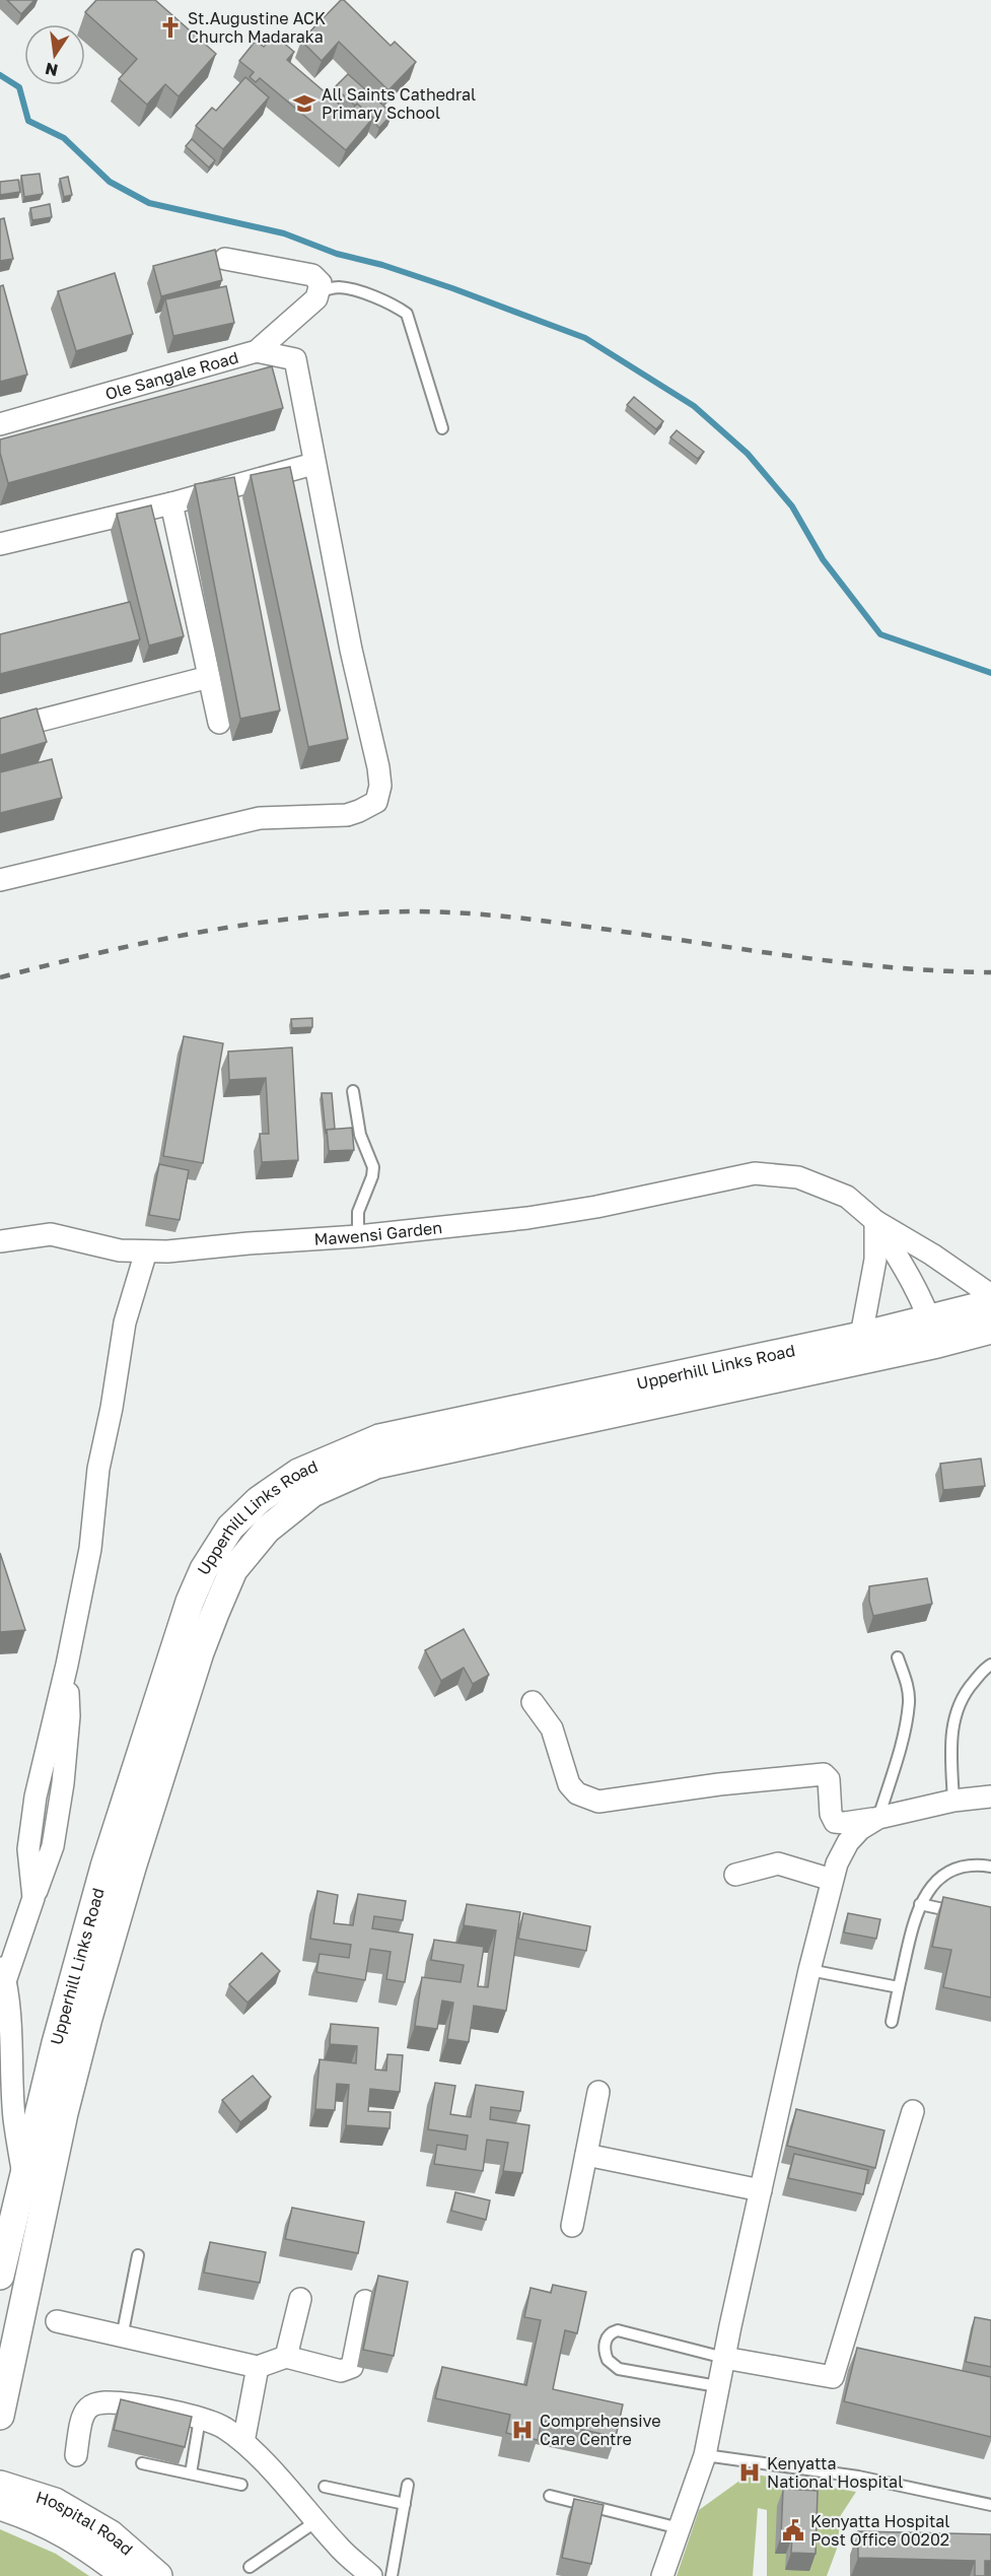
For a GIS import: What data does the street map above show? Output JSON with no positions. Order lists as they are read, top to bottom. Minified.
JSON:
{"streets":{"street":["Ole Sangale Road","Mawensi Garden","Upperhill Links Road","Hospital Road"]},"places":{"church":["St.Augustine ACK Church Madaraka"],"school or university":["All Saints Cathedral Primary School"],"hospital":["Comprehensive Care Centre","Kenyatta National Hospital"],"public building":["Kenyatta Hospital Post Office 00202"]},"north":"bottom"}
